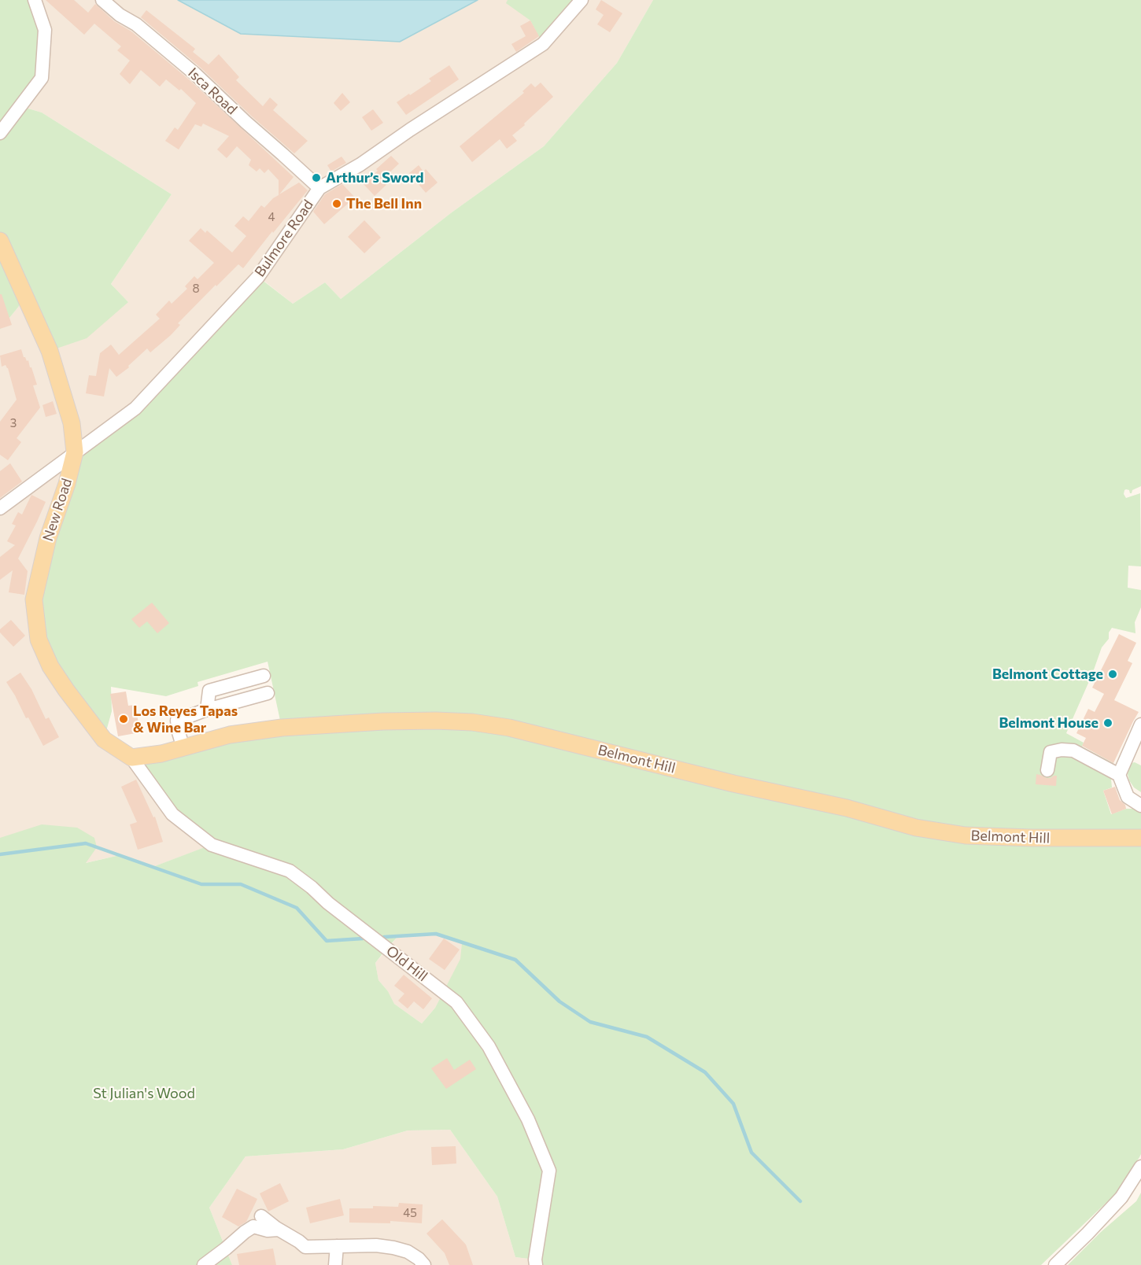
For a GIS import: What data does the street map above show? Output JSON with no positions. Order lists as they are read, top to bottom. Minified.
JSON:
{"streets":{"main road":["New Road","Belmont Hill"],"street":["Isca Road","Bulmore Road","Old Hill"]},"crossings":[["Isca Road","Bulmore Road"],["Bulmore Road","New Road"],["New Road","Belmont Hill"],["New Road","Old Hill"],["Belmont Hill","Old Hill"]],"parks":["St Julian's Wood"],"places":["Arthur’s Sword","The Bell Inn","Belmont Cottage","Los Reyes Tapas & Wine Bar","Belmont House"],"house_numbers":["4","8","3","45"]}
